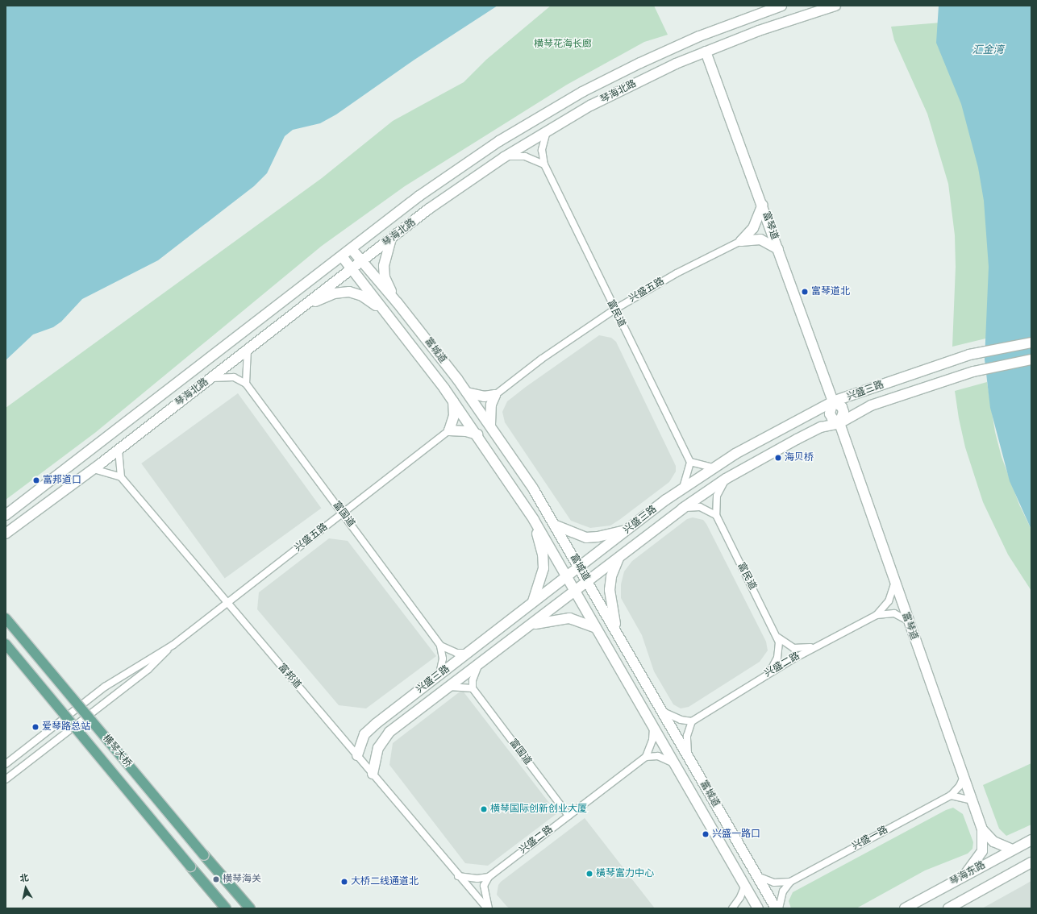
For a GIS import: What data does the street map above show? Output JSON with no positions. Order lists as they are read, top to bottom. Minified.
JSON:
{"streets":{"main road":["横琴大桥"],"street":["琴海北路","富琴道","兴盛五路","富民道","富城道","兴盛三路","富国道","兴盛二路","富邦道","兴盛一路","琴海东路"]},"crossings":[["琴海北路","富琴道"],["琴海北路","富城道"],["富琴道","兴盛三路"],["富琴道","兴盛二路"],["富琴道","兴盛一路"],["兴盛五路","富民道"],["兴盛五路","富国道"],["兴盛五路","富邦道"],["富民道","兴盛二路"],["富城道","兴盛三路"],["富城道","兴盛一路"],["兴盛三路","富邦道"],["富国道","兴盛二路"]],"water":["汇金湾"],"parks":["横琴花海长廊"],"places":["富琴道北","海贝桥","富邦道口","爱琴路总站","横琴国际创新创业大厦","兴盛一路口","橫琴富力中心","横琴海关","大桥二线通道北"],"north":"top"}
